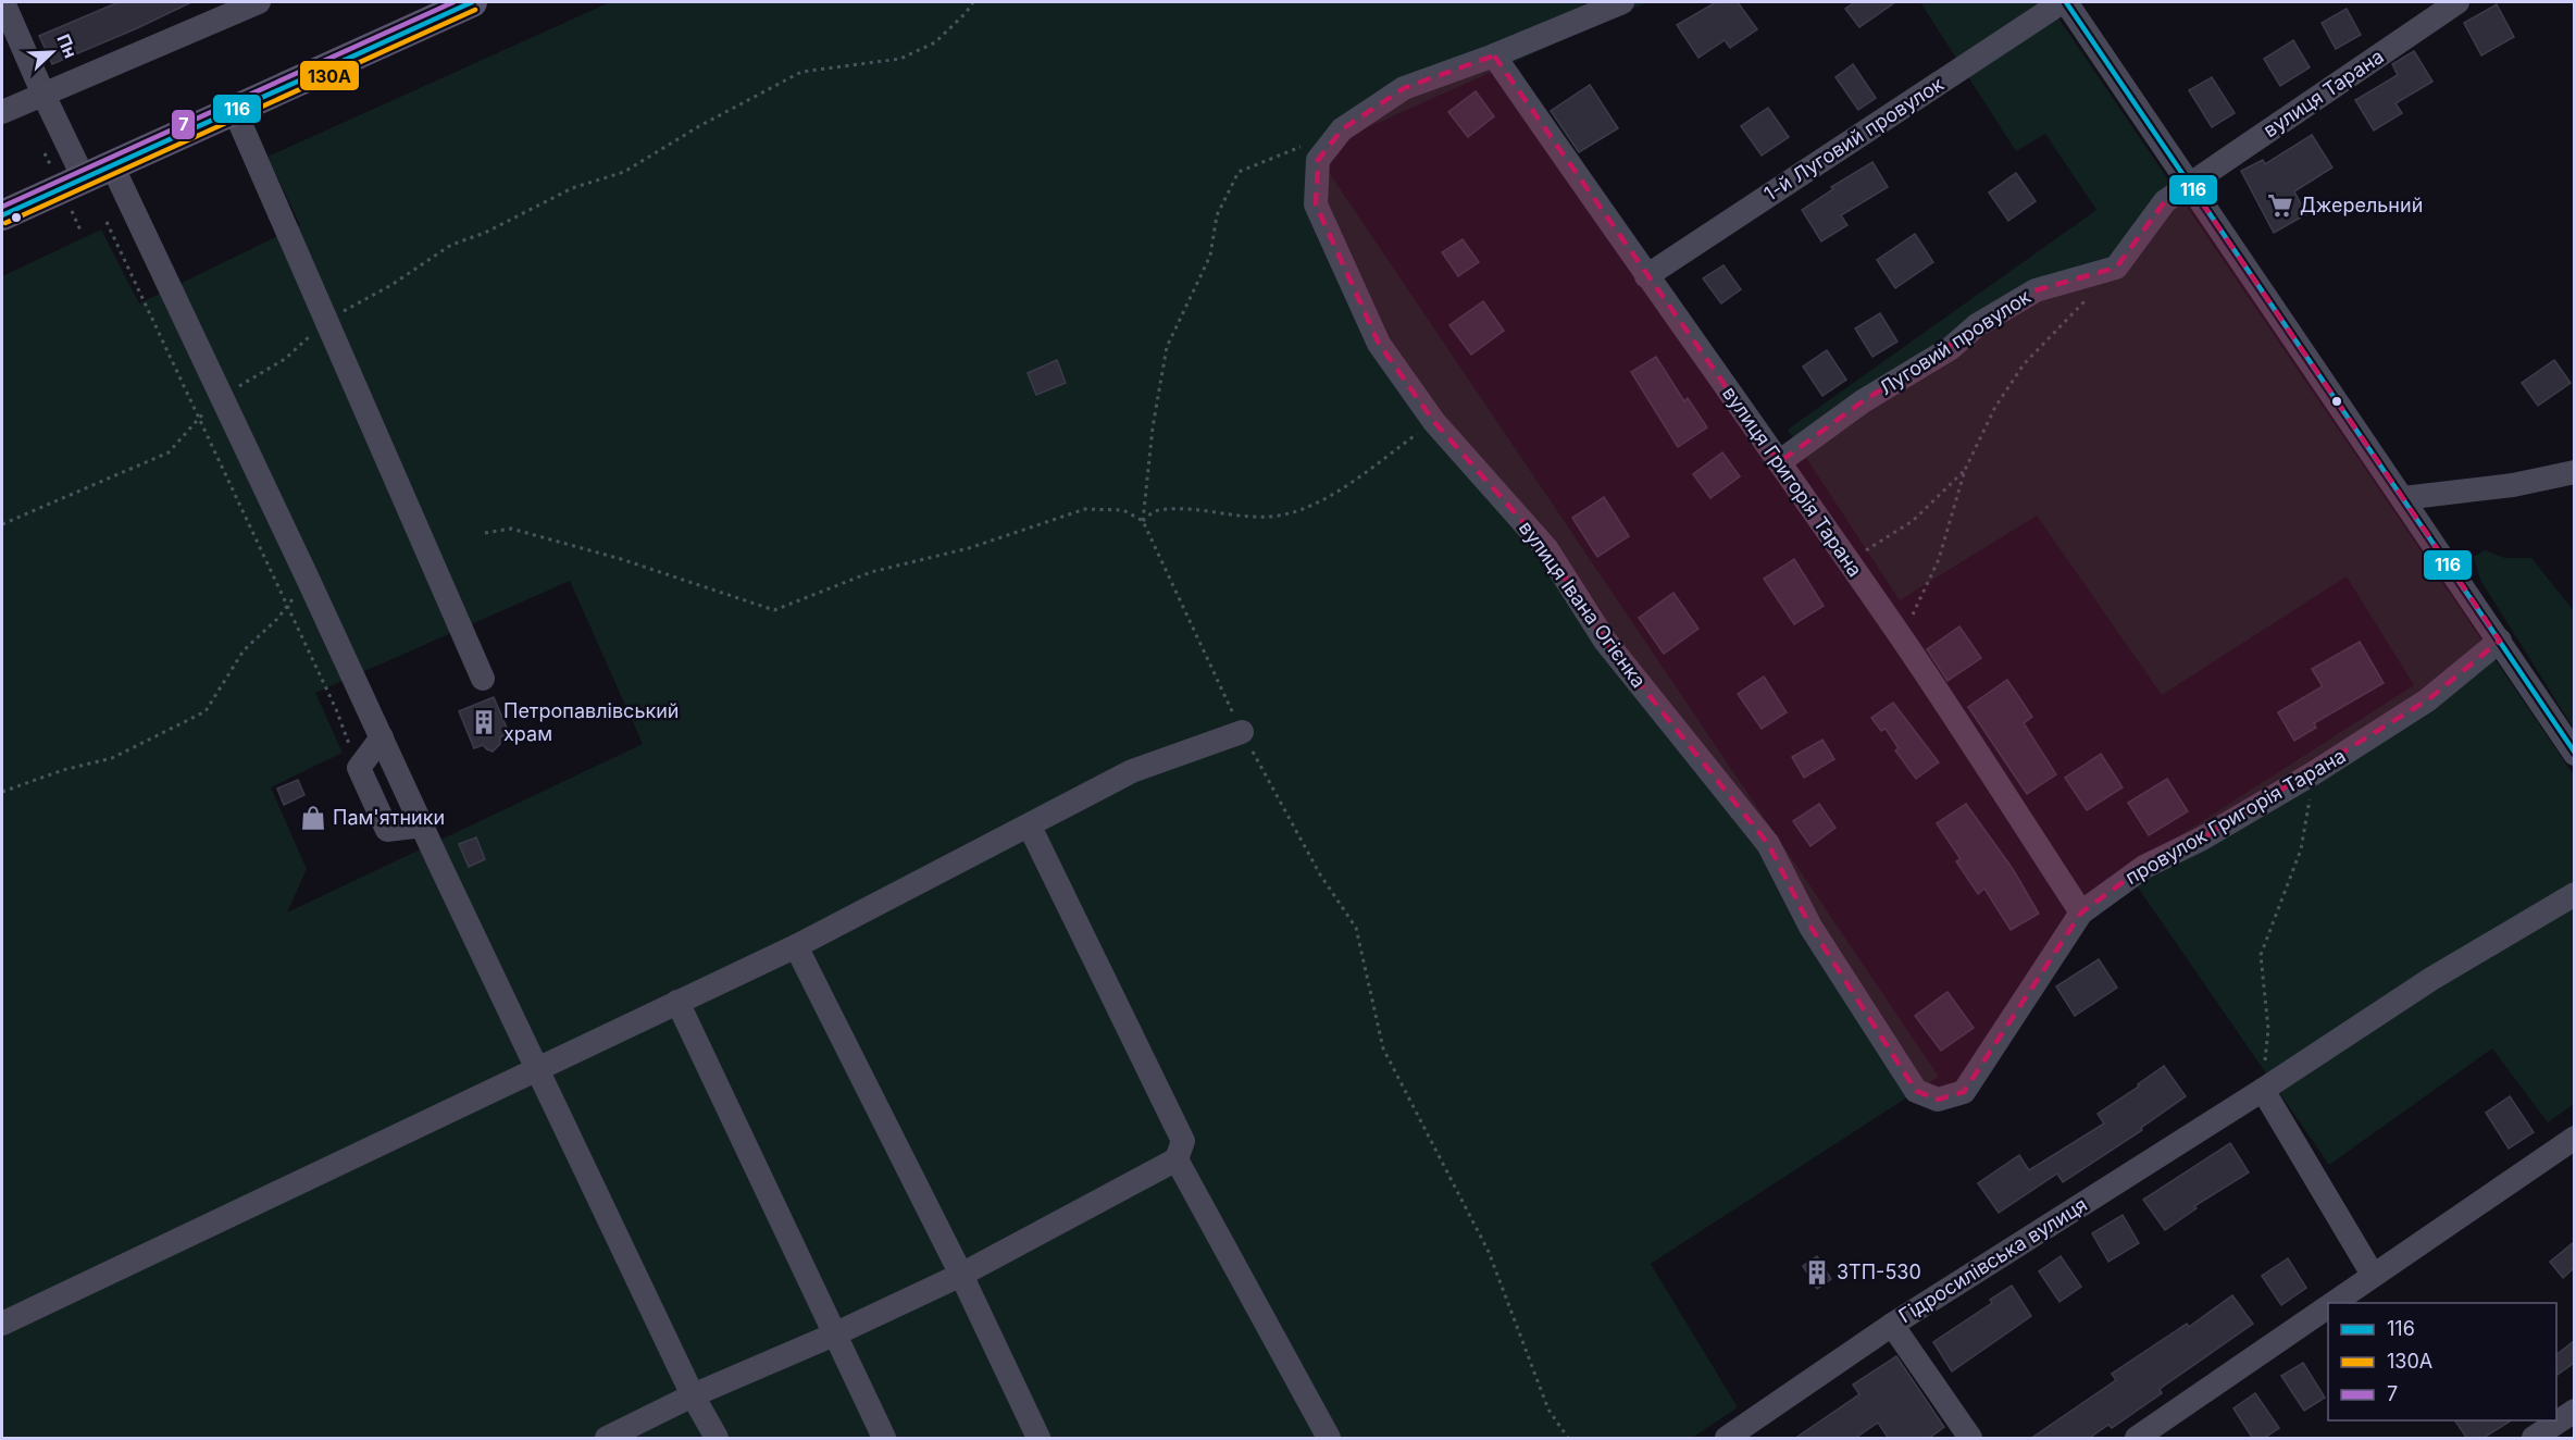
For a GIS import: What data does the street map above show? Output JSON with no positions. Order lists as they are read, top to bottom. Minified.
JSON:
{"streets":{"street":["вулиця Тарана","1-й Луговий провулок","Луговий провулок","вулиця Григорія Тарана","вулиця Івана Огієнка","провулок Григорія Тарана","Гідросилівська вулиця"]},"crossings":[["вулиця Тарана","Луговий провулок"],["1-й Луговий провулок","вулиця Григорія Тарана"],["Луговий провулок","вулиця Григорія Тарана"],["вулиця Григорія Тарана","вулиця Івана Огієнка"],["вулиця Григорія Тарана","провулок Григорія Тарана"],["вулиця Івана Огієнка","провулок Григорія Тарана"]],"places":{"supermarket":["Джерельний"],"building":["Петропавлівський храм","ЗТП-530"],"shop":["Пам'ятники"]},"lines":["transit line 116","transit line 7","transit line 130А"],"legend":["116","130А","7"],"north":"top right"}
